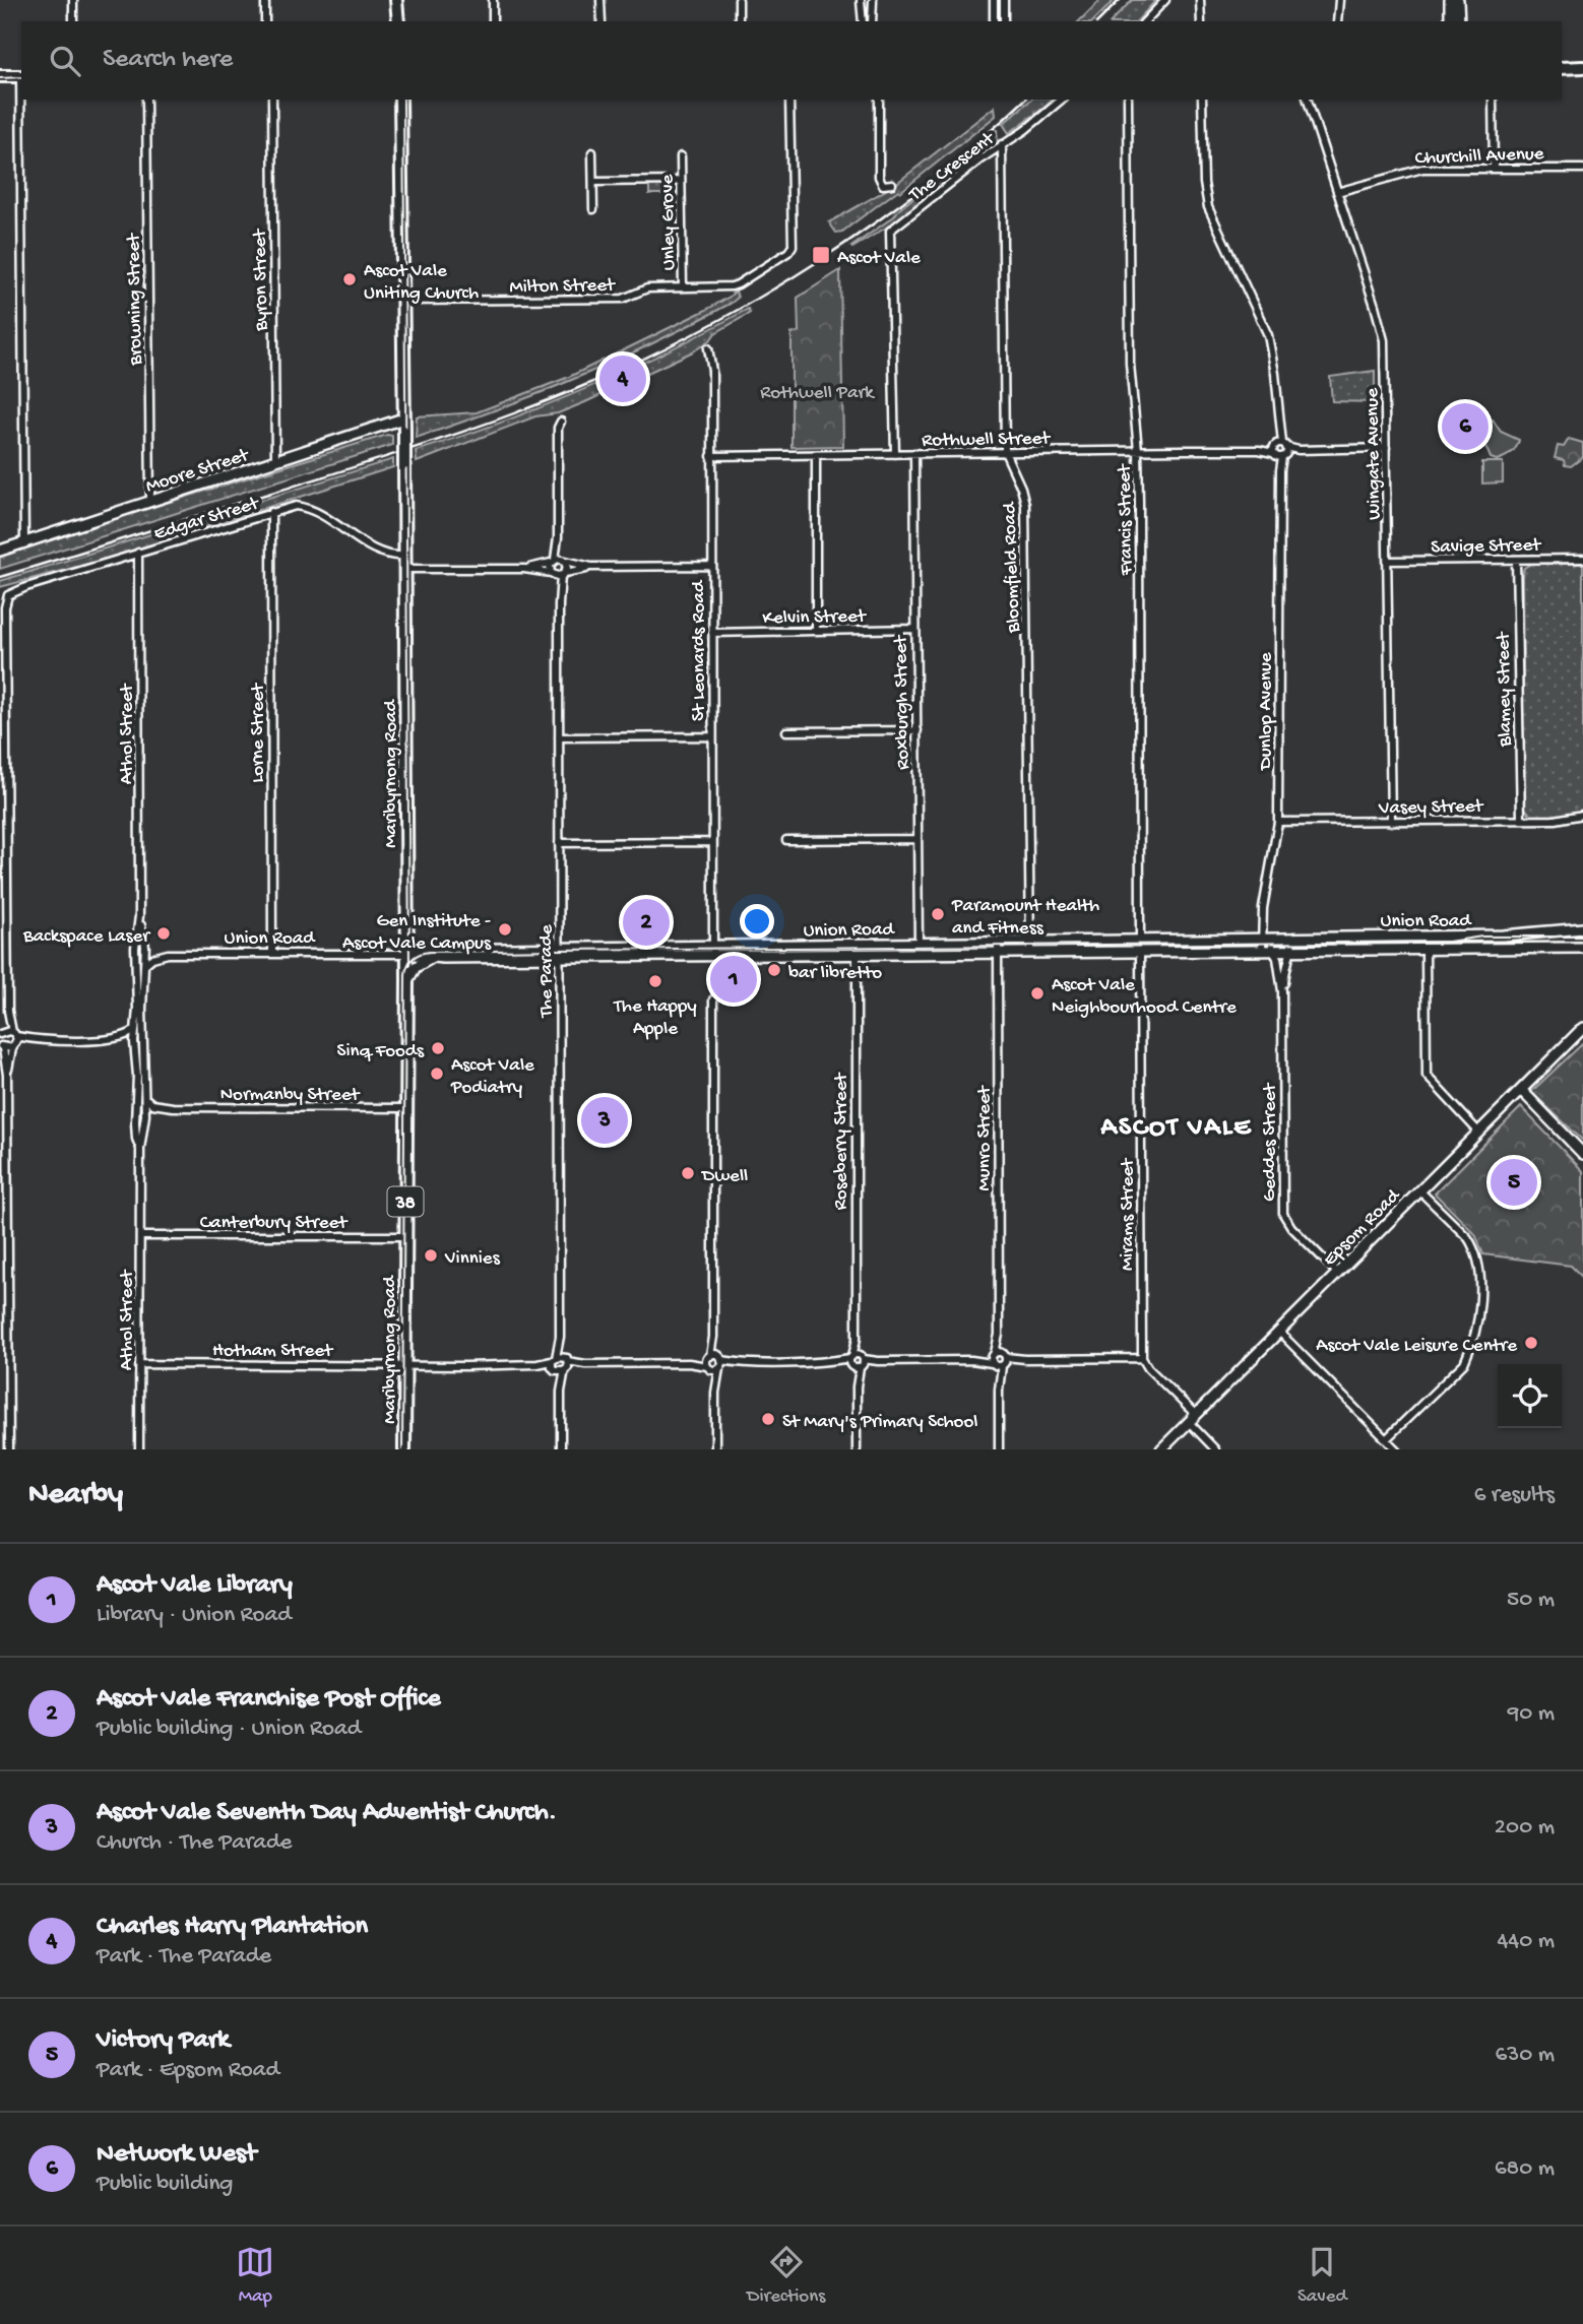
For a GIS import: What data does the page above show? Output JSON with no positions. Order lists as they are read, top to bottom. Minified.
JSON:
{"streets":{"main road":["Maribyrnong Road","38"],"street":["Churchill Avenue","The Crescent","Unley Grove","Byron Street","Milton Street","Browning Street","Rothwell Street","Wingate Avenue","Moore Street","Edgar Street","Francis Street","Savige Street","Bloomfield Road","Kelvin Street","St Leonards Road","Blamey Street","Roxburgh Street","Dunlop Avenue","Lorne Street","Athol Street","Vasey Street","Union Road","The Parade","Normanby Street","Munro Street","Roseberry Street","Geddes Street","Mirams Street","Canterbury Street","Epsom Road","Hotham Street"]},"crossings":[["Churchill Avenue","Wingate Avenue"],["The Crescent","Rothwell Street"],["The Crescent","Bloomfield Road"],["Unley Grove","Milton Street"],["Byron Street","Moore Street"],["Milton Street","Maribyrnong Road"],["Browning Street","Moore Street"],["Rothwell Street","Wingate Avenue"],["Rothwell Street","Francis Street"],["Rothwell Street","Bloomfield Road"],["Rothwell Street","St Leonards Road"],["Rothwell Street","Roxburgh Street"],["Rothwell Street","Dunlop Avenue"],["Wingate Avenue","Savige Street"],["Wingate Avenue","Vasey Street"],["Moore Street","Maribyrnong Road"],["Edgar Street","Lorne Street"],["Edgar Street","Athol Street"],["Edgar Street","Maribyrnong Road"],["Francis Street","Union Road"],["Francis Street","Mirams Street"],["Savige Street","Blamey Street"],["Bloomfield Road","Union Road"],["Kelvin Street","St Leonards Road"],["Kelvin Street","Roxburgh Street"],["St Leonards Road","Union Road"],["Blamey Street","Vasey Street"],["Roxburgh Street","Union Road"],["Dunlop Avenue","Vasey Street"],["Dunlop Avenue","Union Road"],["Dunlop Avenue","Geddes Street"],["Lorne Street","Union Road"],["Athol Street","Union Road"],["Athol Street","Normanby Street"],["Athol Street","Canterbury Street"],["Athol Street","Hotham Street"],["Maribyrnong Road","Union Road"],["Maribyrnong Road","Normanby Street"],["Maribyrnong Road","Canterbury Street"],["Maribyrnong Road","Hotham Street"],["Union Road","The Parade"],["Union Road","Munro Street"],["Union Road","Roseberry Street"],["Union Road","Geddes Street"],["Union Road","Mirams Street"],["The Parade","Hotham Street"],["Geddes Street","Epsom Road"]],"districts":["ASCOT VALE"],"parks":["Rothwell Park"],"places":{"transit":["Ascot Vale"],"other":["Ascot Vale Uniting Church","Paramount Health and Fitness","Gen Institute - Ascot Vale Campus","Backspace Laser","bar libretto","The Happy Apple","Ascot Vale Neighbourhood Centre","Sinq Foods","Ascot Vale Podiatry","Dwell","Vinnies","Ascot Vale Leisure Centre","St Mary's Primary School"]},"page":{"search":"Search here","pins":["4","6","2","1","3","5"],"heading":["Nearby","6 results"],"list":[{"mark":"1","name":"Ascot Vale Library","note":"Library · Union Road","value":"50 m"},{"mark":"2","name":"Ascot Vale Franchise Post Office","note":"Public building · Union Road","value":"90 m"},{"mark":"3","name":"Ascot Vale Seventh Day Adventist Church.","note":"Church · The Parade","value":"200 m"},{"mark":"4","name":"Charles Harry Plantation","note":"Park · The Parade","value":"440 m"},{"mark":"5","name":"Victory Park","note":"Park · Epsom Road","value":"630 m"},{"mark":"6","name":"Network West","note":"Public building","value":"680 m"}],"nav":["Map","Directions","Saved"]}}
